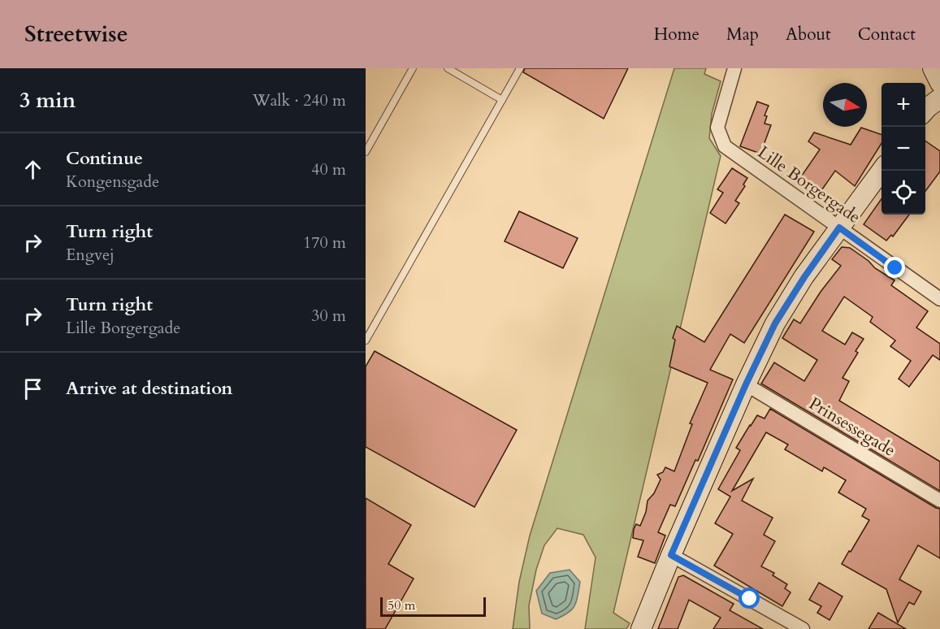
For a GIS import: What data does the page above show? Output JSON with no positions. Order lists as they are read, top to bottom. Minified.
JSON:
{"streets":{"street":["Lille Borgergade","Prinsessegade"]},"scale_bar":"50 m","north":"right","page":{"header":"Streetwise","nav":["Home","Map","About","Contact"],"heading":["3 min","Walk · 240 m"],"map_buttons":["+","−"],"list":[["Continue","Kongensgade","40 m"],["Turn right","Engvej","170 m"],["Turn right","Lille Borgergade","30 m"],"Arrive at destination"],"scale":"50 m"}}
